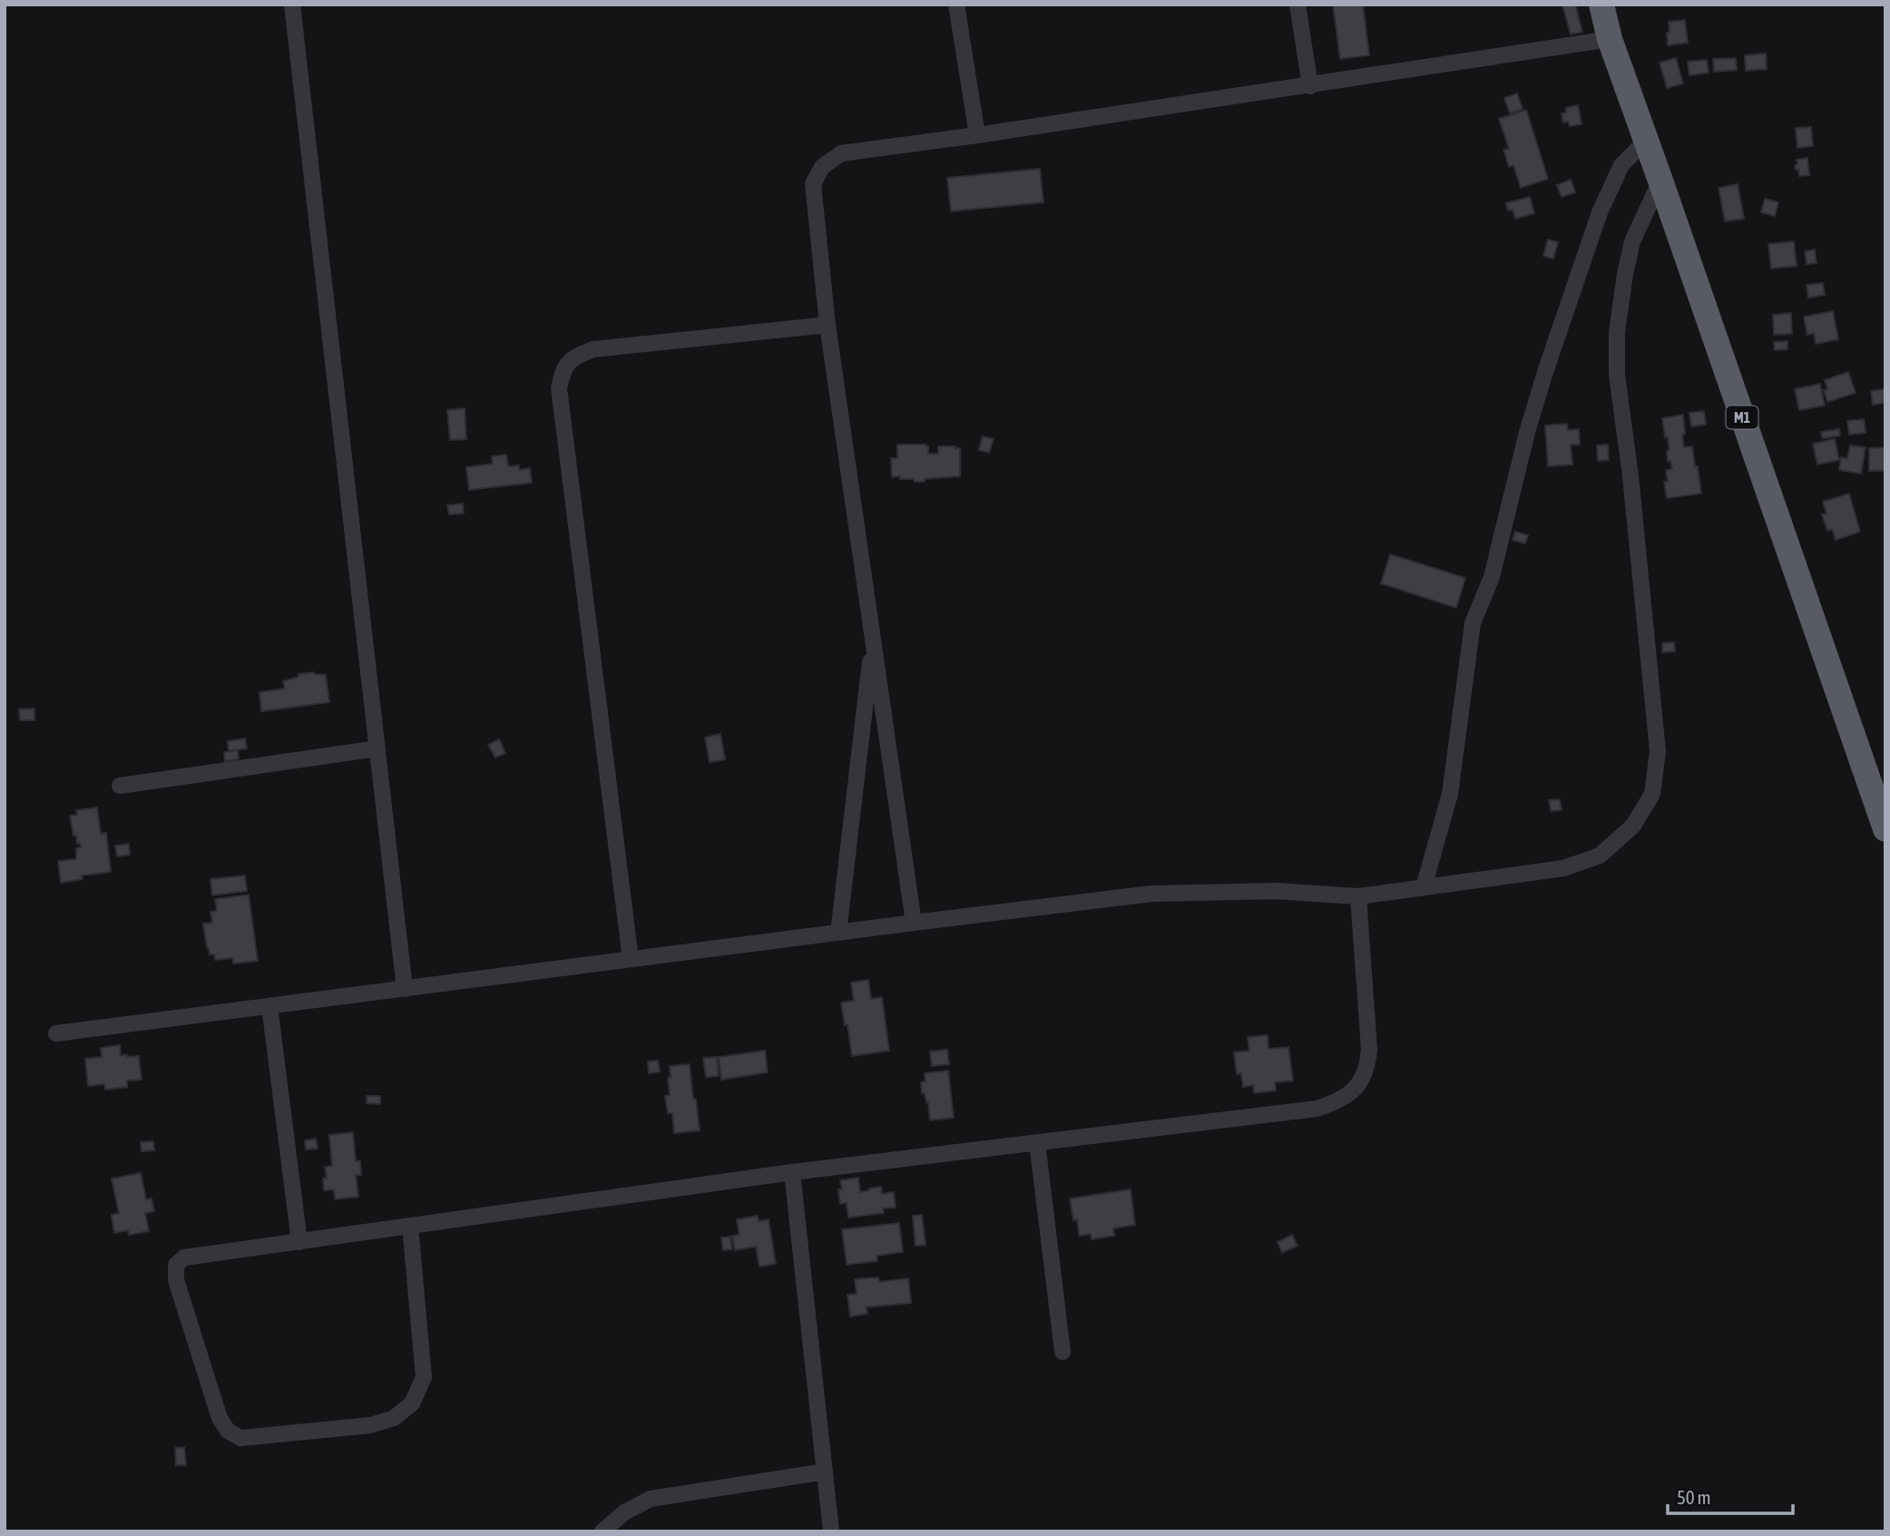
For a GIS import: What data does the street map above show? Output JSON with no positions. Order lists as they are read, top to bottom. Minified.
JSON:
{"streets":{"highway":["M1"]},"scale_bar":"50 m"}
